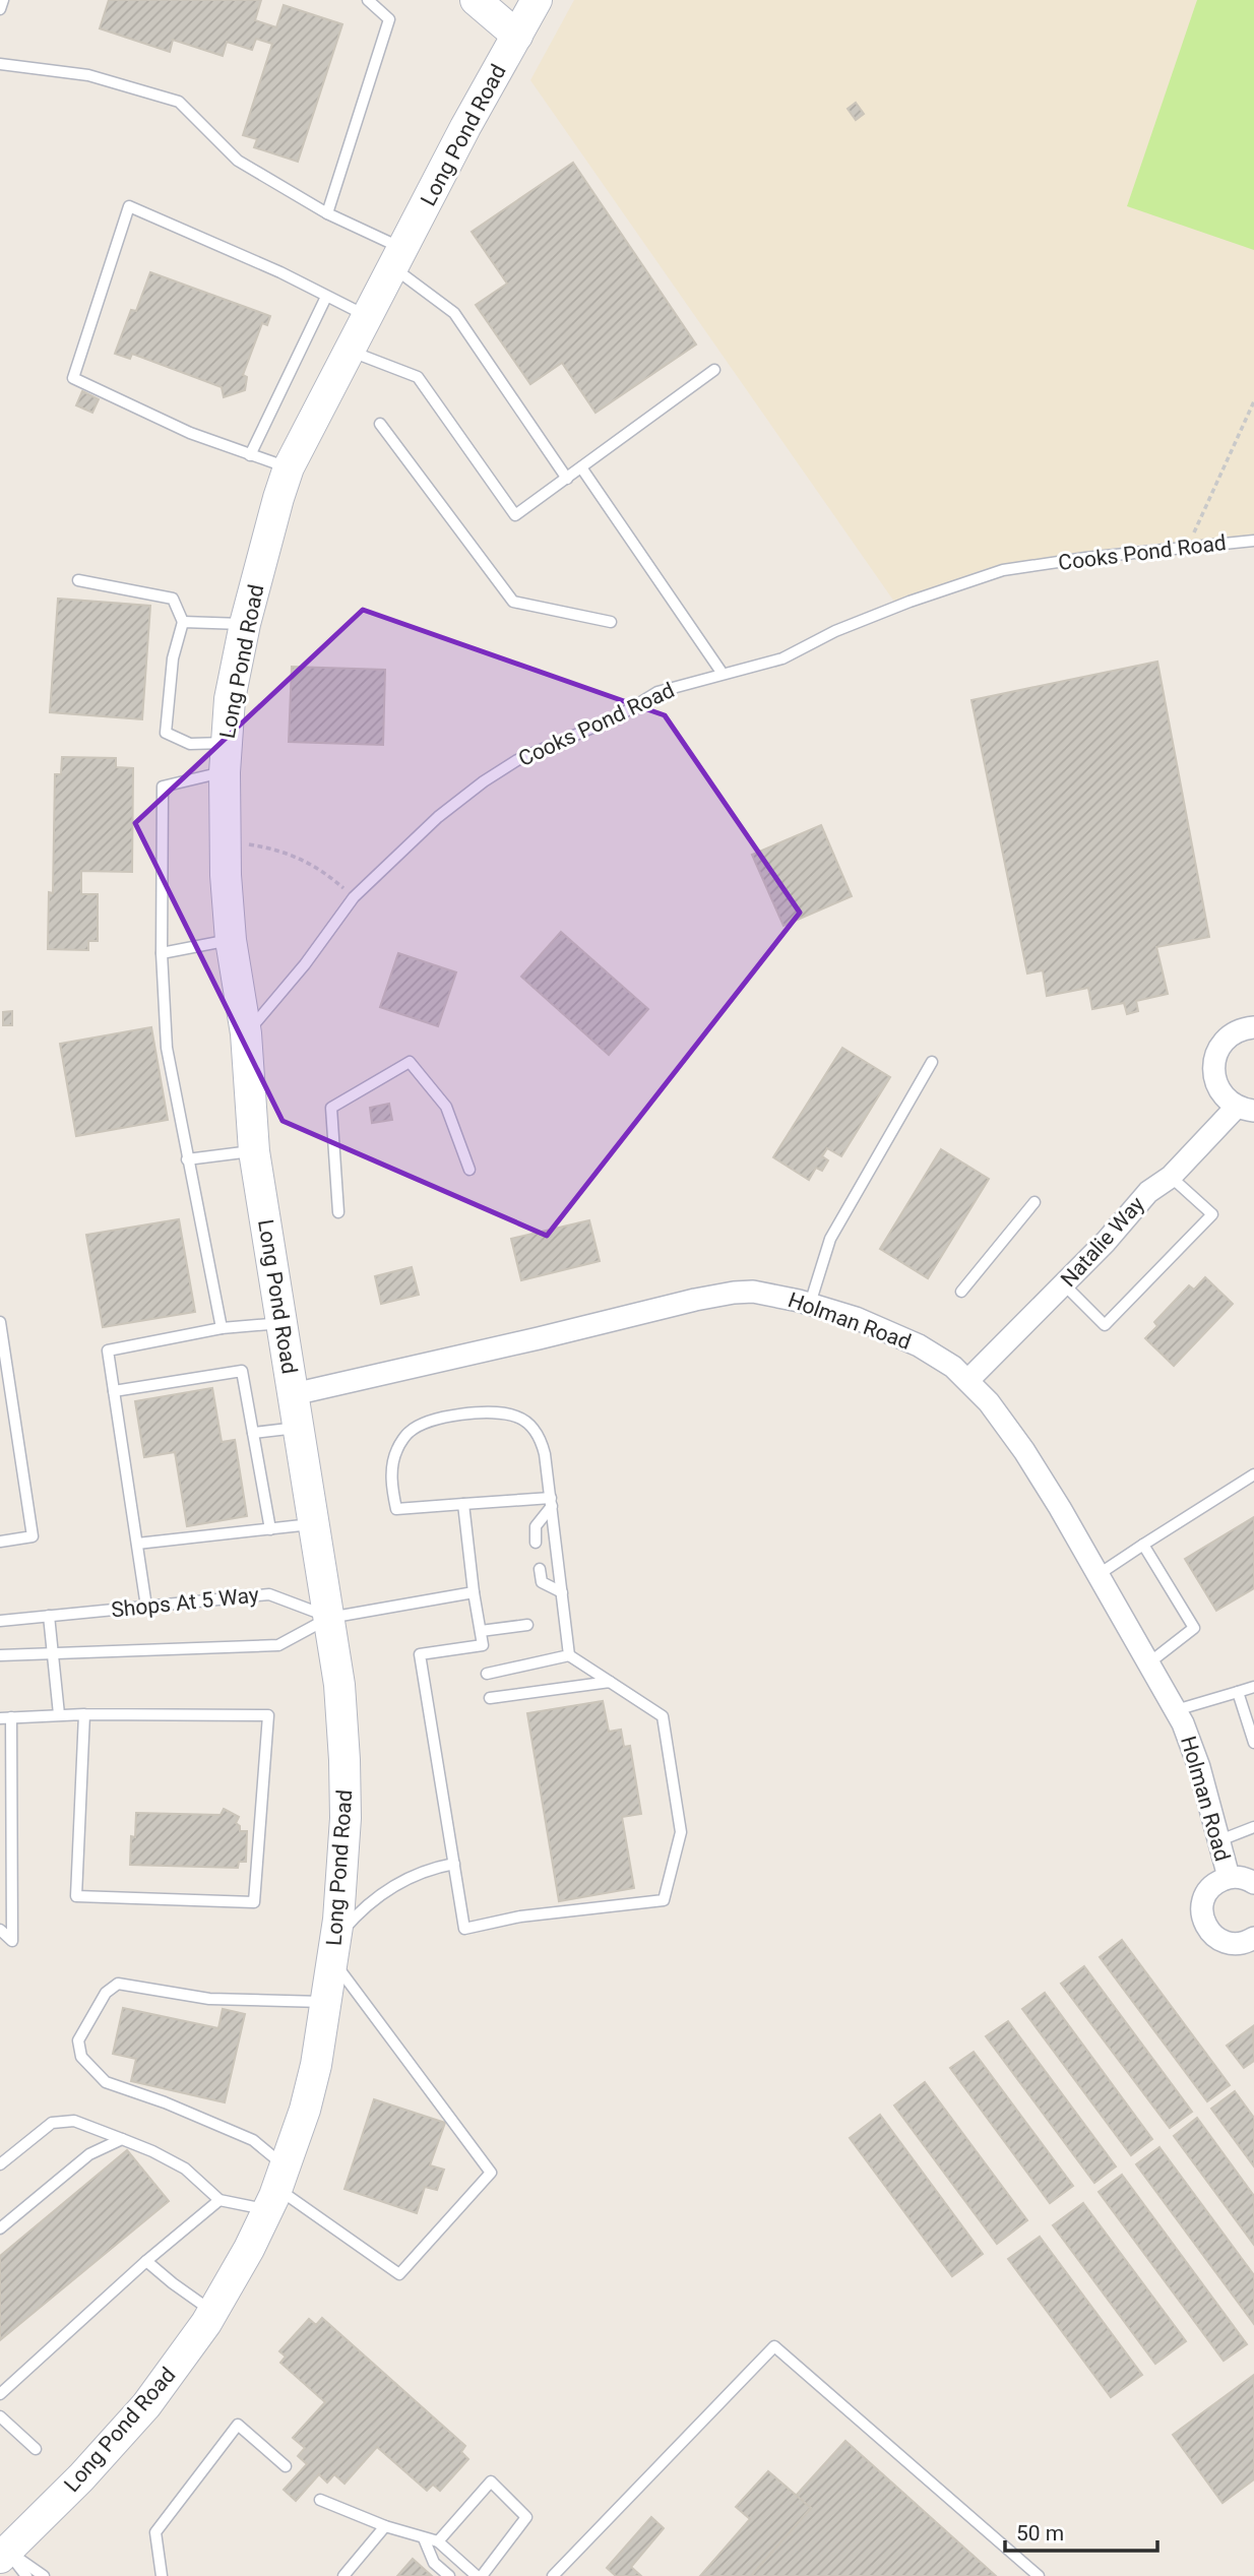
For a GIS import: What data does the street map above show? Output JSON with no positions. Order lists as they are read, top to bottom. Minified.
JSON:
{"streets":{"street":["Long Pond Road","Natalie Way","Holman Road"],"lane":["Cooks Pond Road","Shops At 5 Way"]},"crossings":[["Long Pond Road","Cooks Pond Road"],["Long Pond Road","Holman Road"],["Long Pond Road","Shops At 5 Way"],["Natalie Way","Holman Road"]],"scale_bar":"50 m"}
